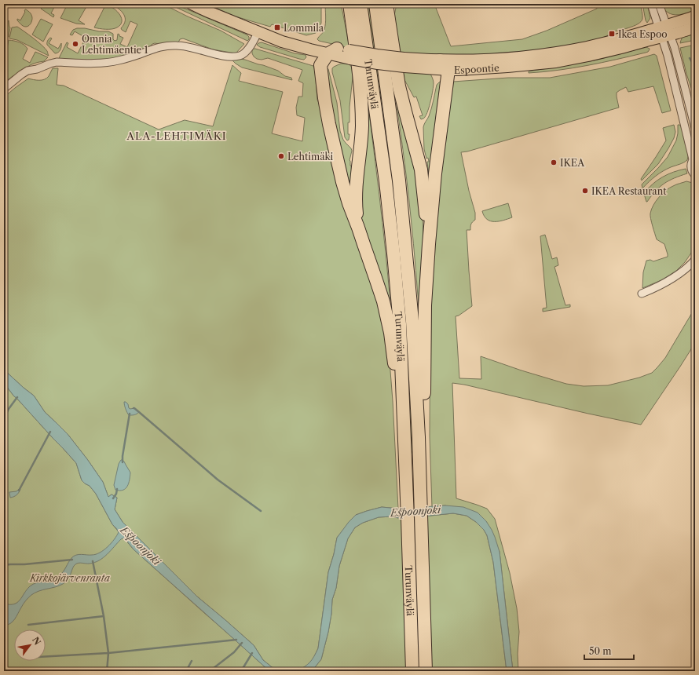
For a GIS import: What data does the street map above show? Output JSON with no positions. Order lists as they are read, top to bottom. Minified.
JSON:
{"streets":{"highway":["Turunväylä"],"main road":["Espoontie"]},"districts":["ALA-LEHTIMÄKI"],"water":["Espoonjoki"],"parks":["Kirkkojärvenranta"],"places":{"transit":["Lommila","Ikea Espoo"],"other":["Omnia Lehtimäentie 1","Lehtimäki","IKEA","IKEA Restaurant"]},"scale_bar":"50 m","north":"top right"}
